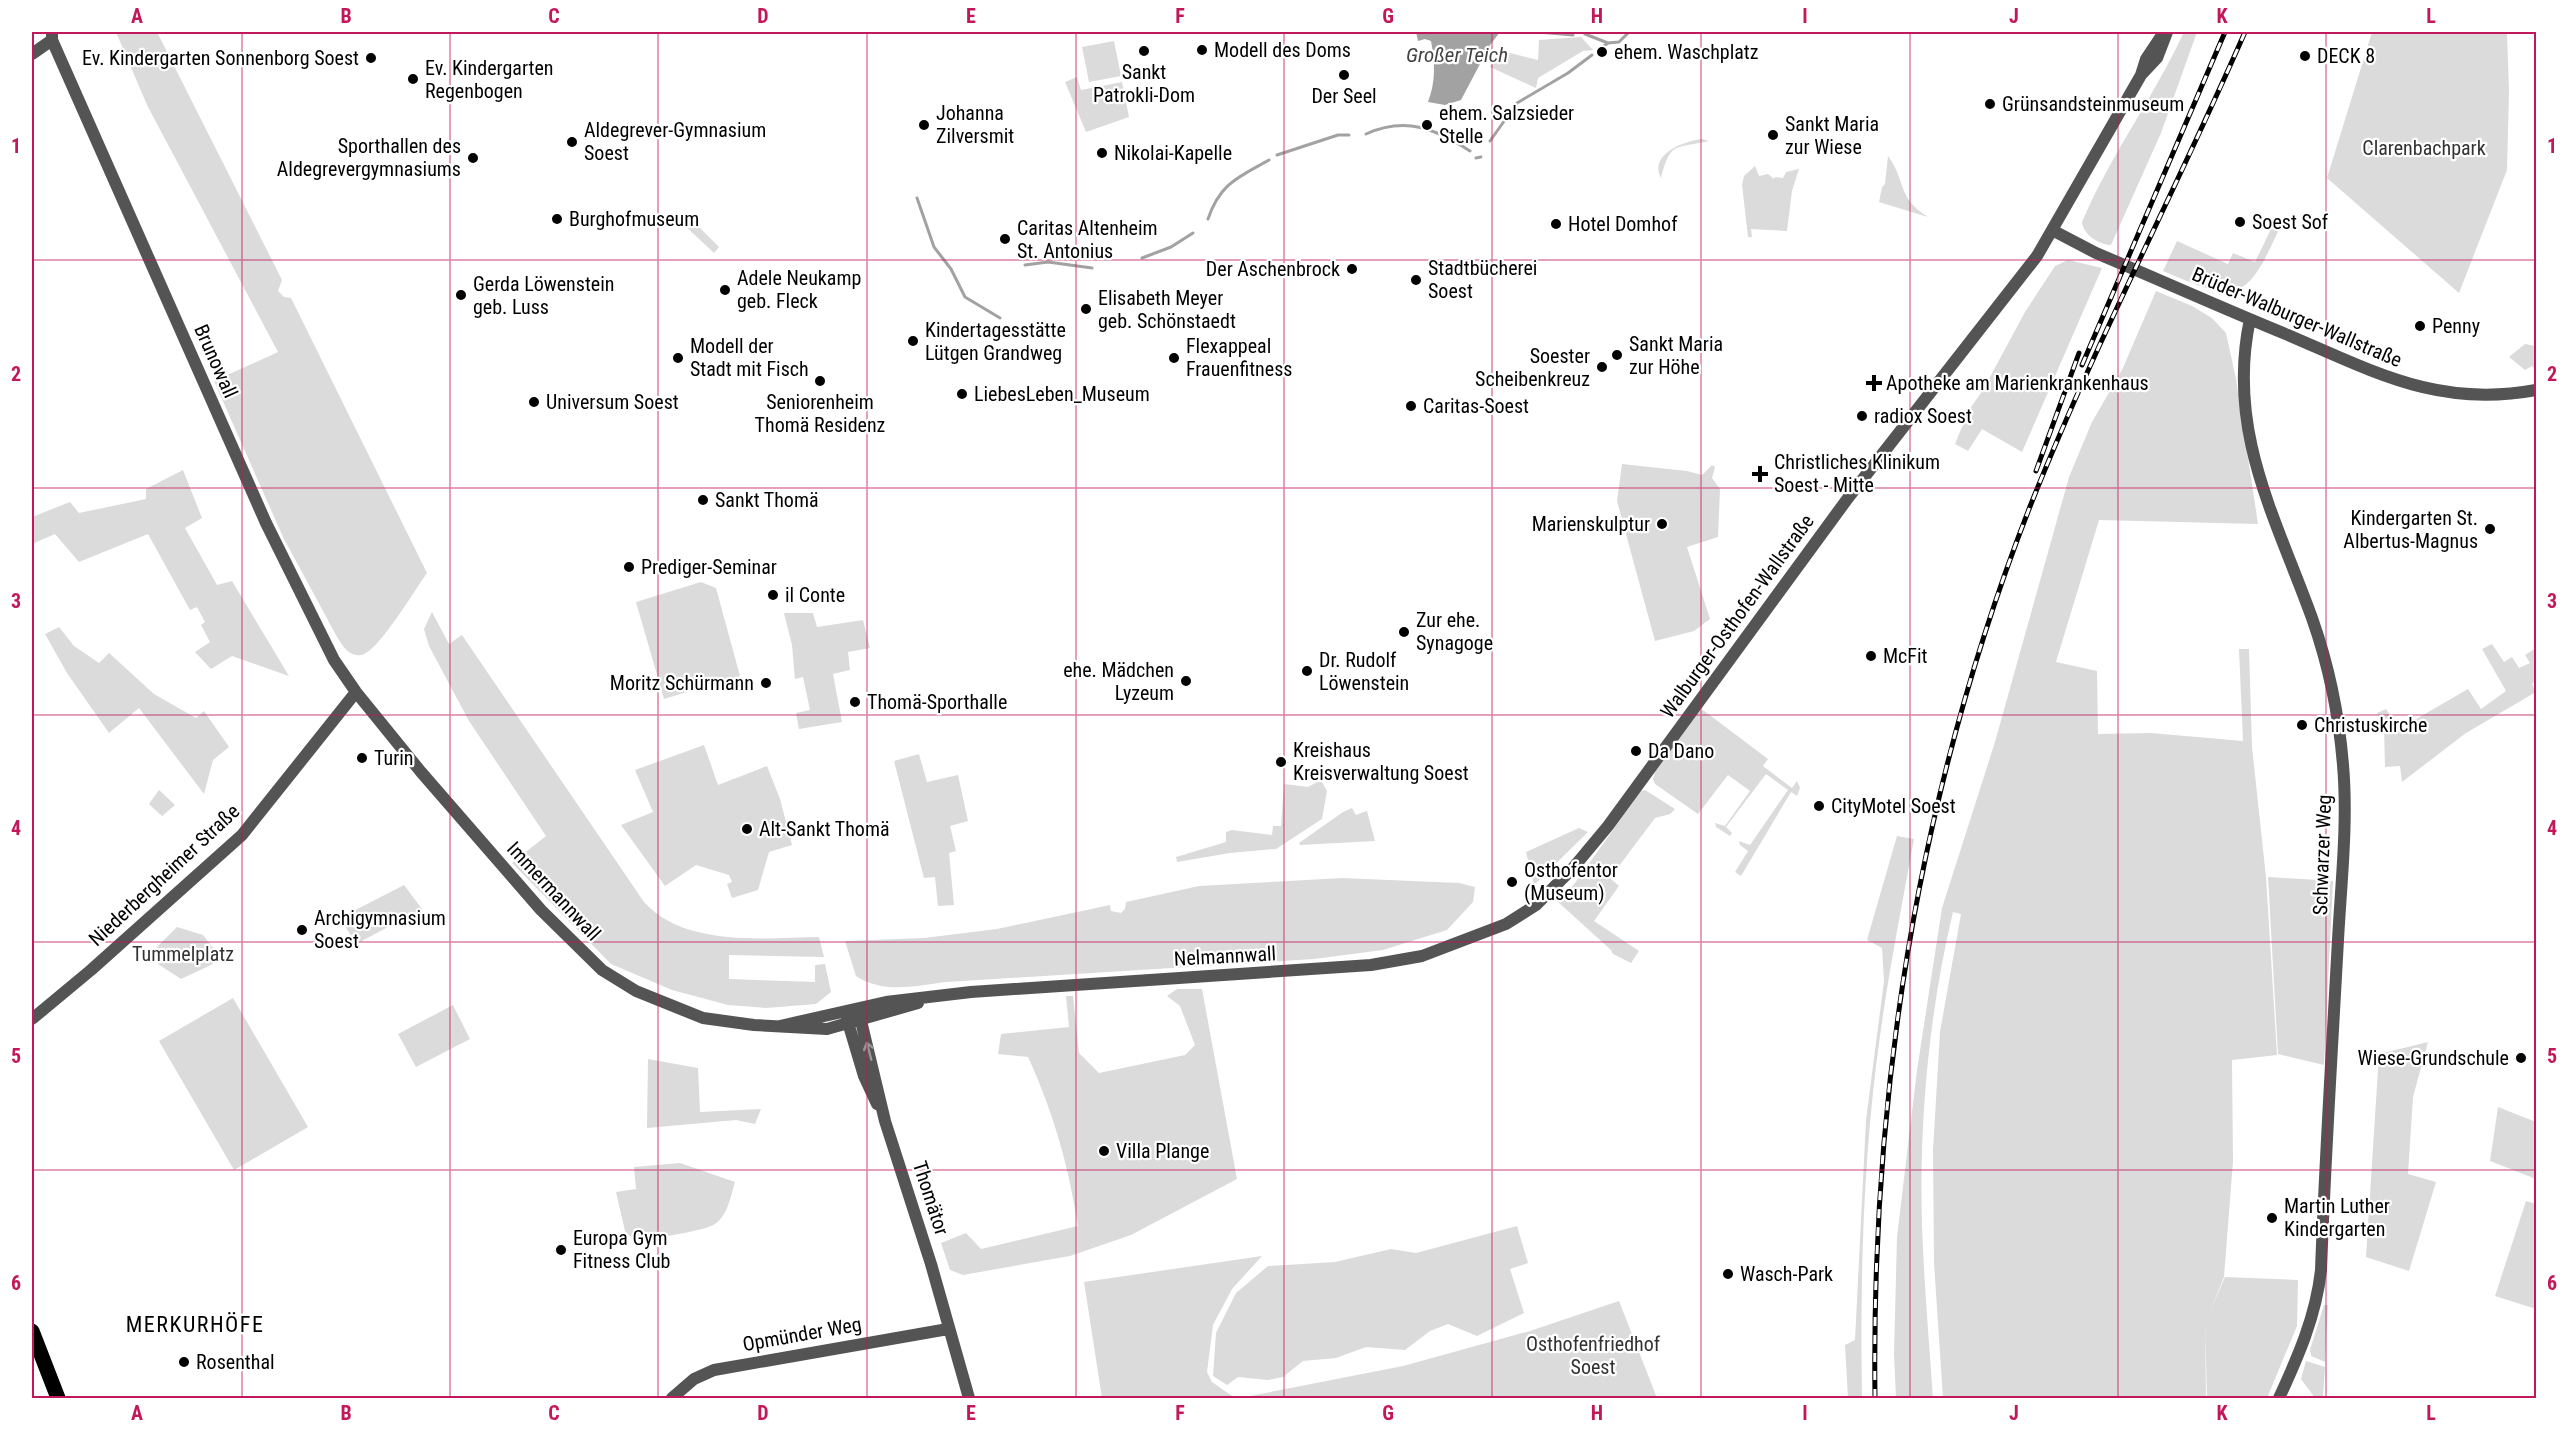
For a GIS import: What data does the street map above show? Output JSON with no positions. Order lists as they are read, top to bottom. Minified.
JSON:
{"streets":{"street":["Brüder-Walburger-Wallstraße","Brunowall","Walburger-Osthofen-Wallstraße","Schwarzer Weg","Niederbergheimer Straße","Immermannwall","Nelmannwall","Thomätor","Opmünder Weg"]},"crossings":[["Brüder-Walburger-Wallstraße","Walburger-Osthofen-Wallstraße"],["Brüder-Walburger-Wallstraße","Schwarzer Weg"],["Brunowall","Niederbergheimer Straße"],["Brunowall","Immermannwall"],["Walburger-Osthofen-Wallstraße","Nelmannwall"],["Niederbergheimer Straße","Immermannwall"],["Immermannwall","Nelmannwall"],["Immermannwall","Thomätor"],["Nelmannwall","Thomätor"],["Thomätor","Opmünder Weg"]],"districts":["MERKURHÖFE"],"water":["Großer Teich"],"parks":["Clarenbachpark","Tummelplatz","Osthofenfriedhof Soest"],"places":{"other":["Modell des Doms","Sankt Patrokli-Dom","ehem. Waschplatz","DECK 8","Ev. Kindergarten Sonnenborg Soest","Der Seel","Ev. Kindergarten Regenbogen","Grünsandsteinmuseum","Johanna Zilversmit","ehem. Salzsieder Stelle","Sankt Maria zur Wiese","Aldegrever-Gymnasium Soest","Nikolai-Kapelle","Sporthallen des Aldegrevergymnasiums","Burghofmuseum","Soest Sof","Hotel Domhof","Caritas Altenheim St. Antonius","Der Aschenbrock","Stadtbücherei Soest","Adele Neukamp geb. Fleck","Gerda Löwenstein geb. Luss","Elisabeth Meyer geb. Schönstaedt","Penny","Kindertagesstätte Lütgen Grandweg","Sankt Maria zur Höhe","Modell der Stadt mit Fisch","Flexappeal Frauenfitness","Soester Scheibenkreuz","Seniorenheim Thomä Residenz","LiebesLeben_Museum","Universum Soest","Caritas-Soest","radiox Soest","Sankt Thomä","Marienskulptur","Kindergarten St. Albertus-Magnus","Prediger-Seminar","il Conte","Zur ehe. Synagoge","McFit","Dr. Rudolf Löwenstein","ehe. Mädchen Lyzeum","Moritz Schürmann","Thomä-Sporthalle","Christuskirche","Da Dano","Turin","Kreishaus Kreisverwaltung Soest","CityMotel Soest","Alt-Sankt Thomä","Osthofentor (Museum)","Archigymnasium Soest","Wiese-Grundschule","Villa Plange","Martin Luther Kindergarten","Europa Gym Fitness Club","Wasch-Park","Rosenthal"],"health":["Apotheke am Marienkrankenhaus","Christliches Klinikum Soest - Mitte"]},"grid":{"columns":["A","B","C","D","E","F","G","H","I","J","K","L"],"rows":["1","2","3","4","5","6"]}}
